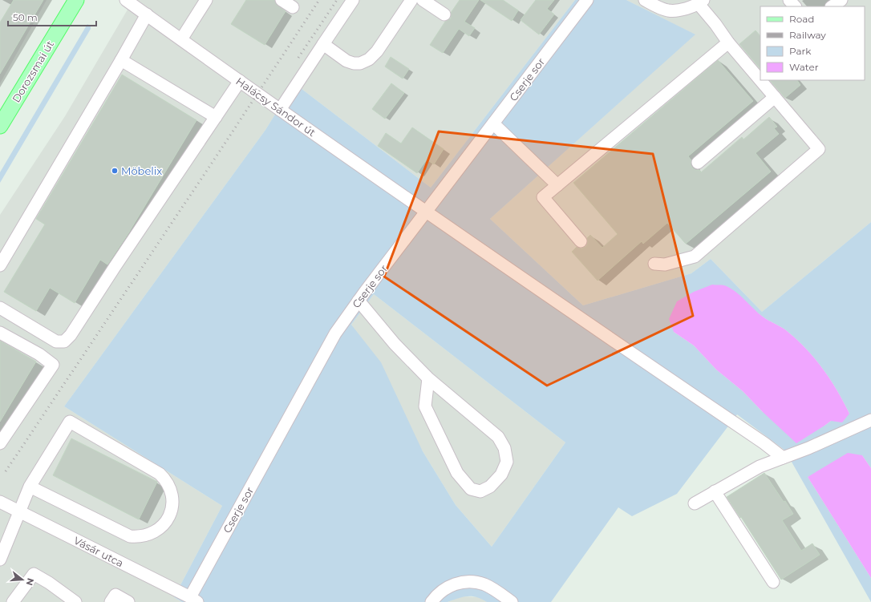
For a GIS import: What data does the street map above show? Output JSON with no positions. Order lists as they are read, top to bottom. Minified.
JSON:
{"streets":{"main road":["Dorozsmai út"],"street":["Cserje sor","Halácsy Sándor út","Vásár utca"]},"crossings":[["Cserje sor","Halácsy Sándor út"],["Cserje sor","Vásár utca"]],"places":["Möbelix"],"legend":["Road","Railway","Park","Water"],"scale_bar":"50 m","north":"right"}
